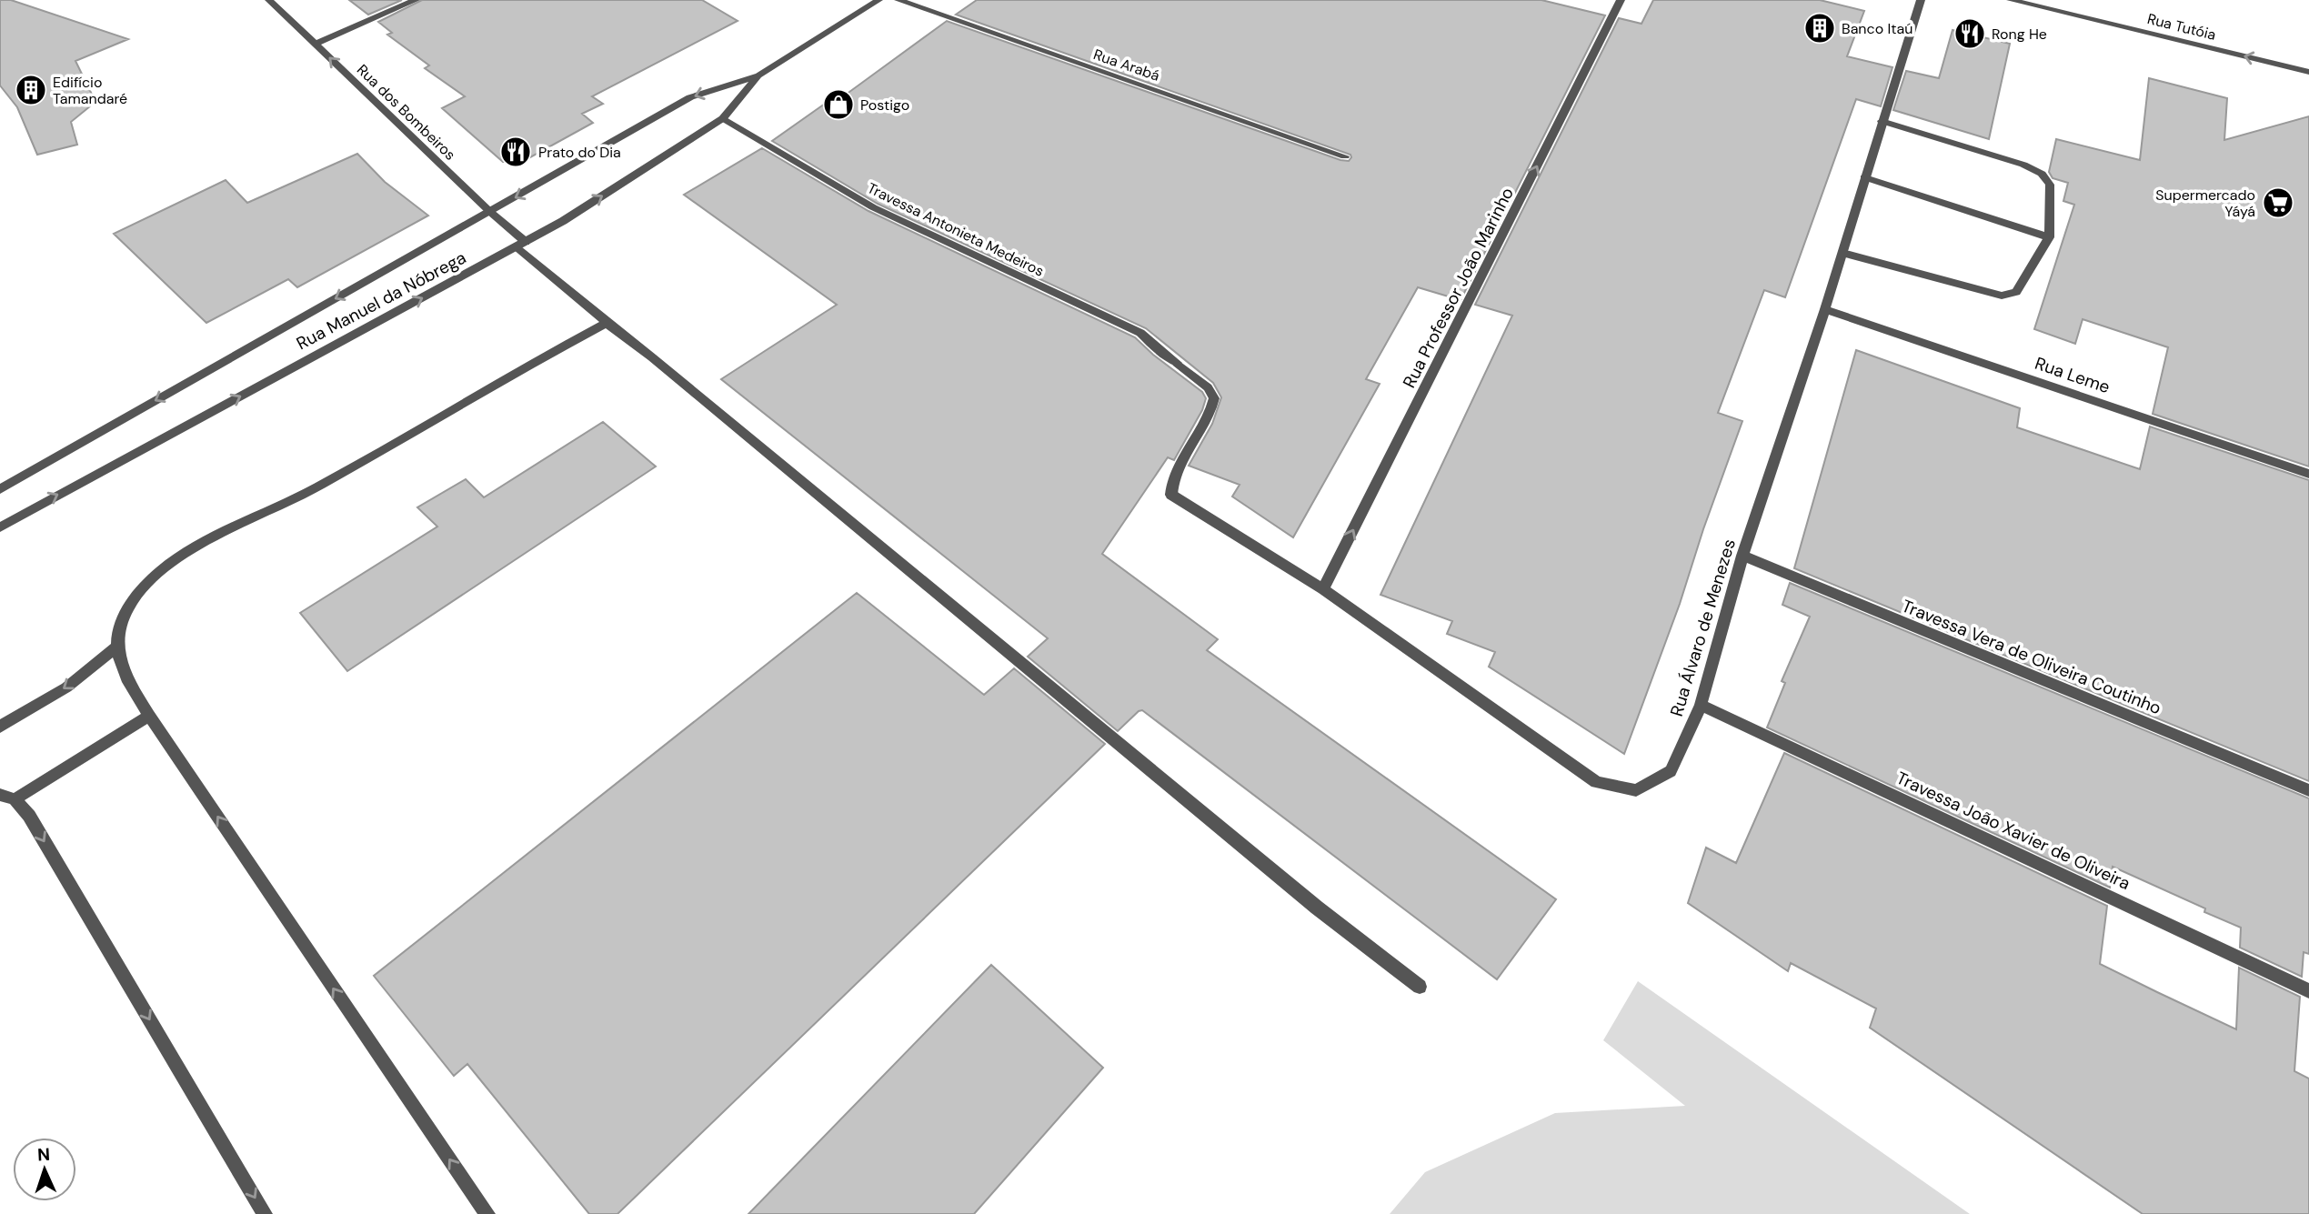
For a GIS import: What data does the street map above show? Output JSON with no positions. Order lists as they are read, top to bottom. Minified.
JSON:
{"streets":{"street":["Rua Tutóia","Rua Arabá","Rua dos Bombeiros","Travessa Antonieta Medeiros","Rua Professor João Marinho","Rua Manuel da Nóbrega","Rua Leme","Rua Álvaro de Menezes","Travessa Vera de Oliveira Coutinho","Travessa João Xavier de Oliveira"]},"crossings":[["Rua dos Bombeiros","Rua Manuel da Nóbrega"],["Travessa Antonieta Medeiros","Rua Manuel da Nóbrega"],["Travessa Antonieta Medeiros","Rua Álvaro de Menezes"],["Rua Professor João Marinho","Rua Álvaro de Menezes"],["Rua Leme","Rua Álvaro de Menezes"],["Rua Álvaro de Menezes","Travessa Vera de Oliveira Coutinho"],["Rua Álvaro de Menezes","Travessa João Xavier de Oliveira"]],"one_way":["Rua Tutóia","Rua Professor João Marinho"],"places":{"building":["Banco Itaú","Edifício Tamandaré"],"restaurant":["Rong He","Prato do Dia"],"shop":["Postigo"],"supermarket":["Supermercado Yáyá"]},"north":"top"}
